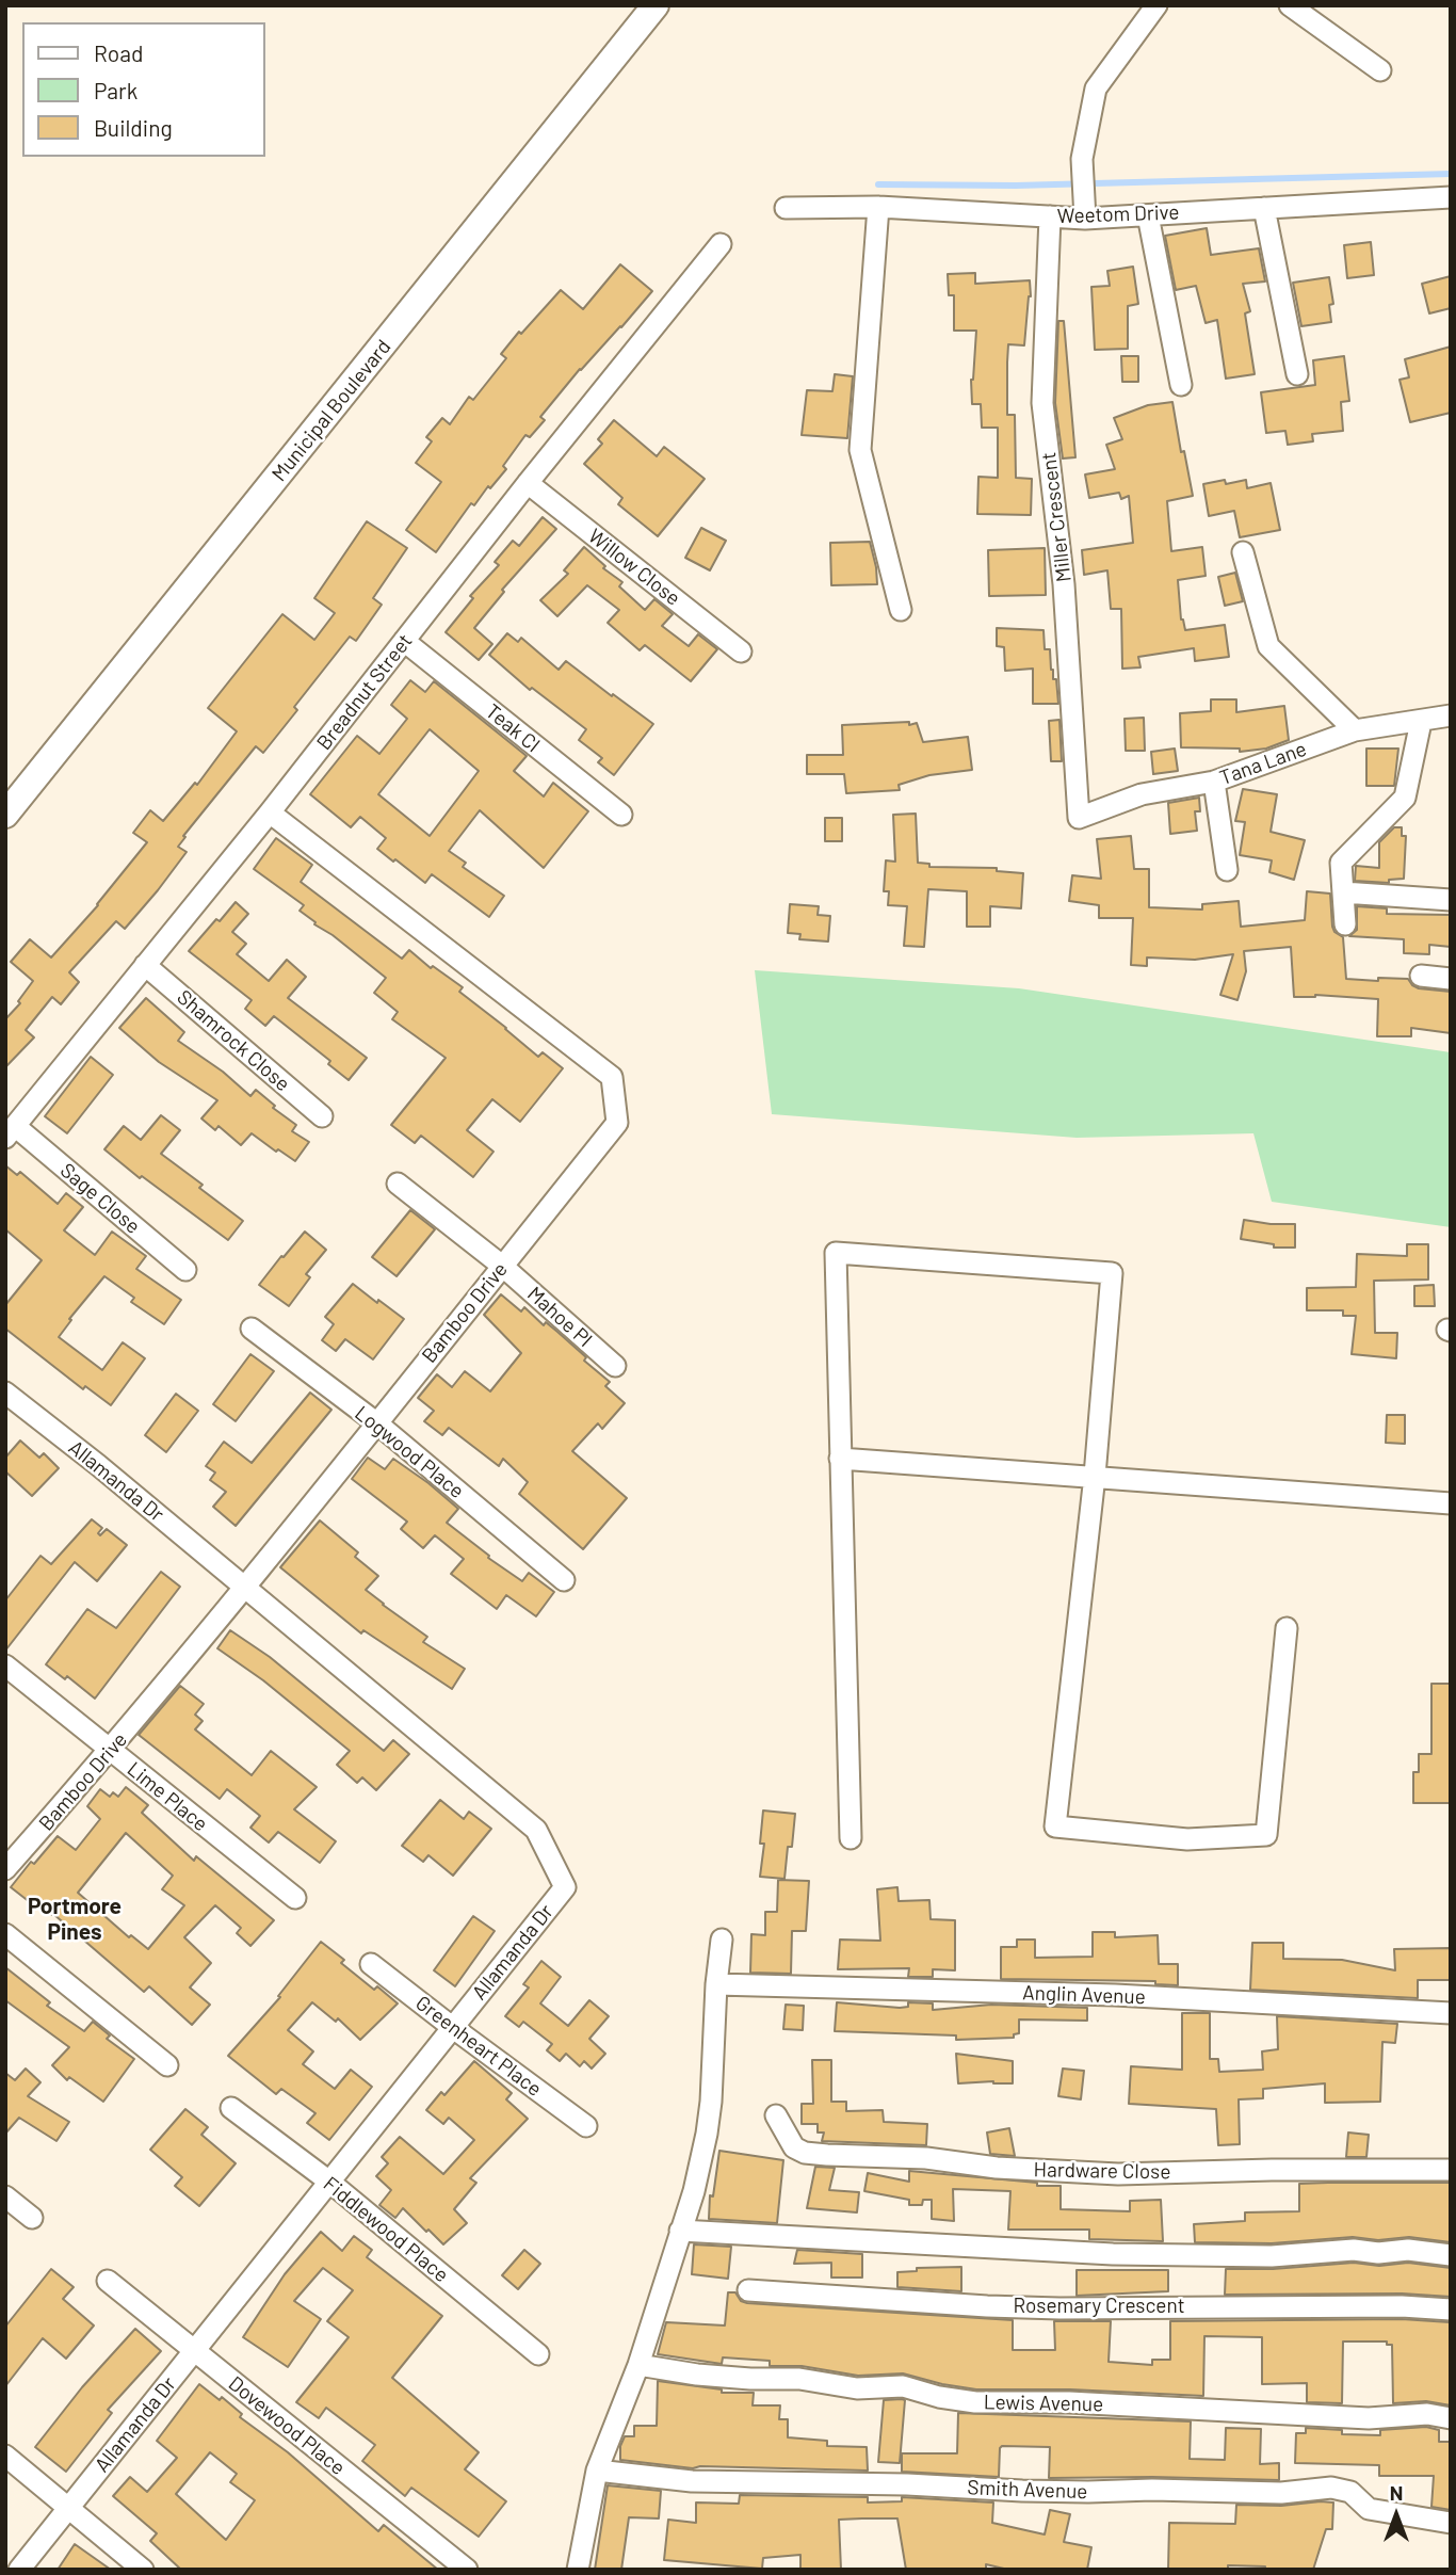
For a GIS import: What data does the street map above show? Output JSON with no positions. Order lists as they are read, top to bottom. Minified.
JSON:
{"streets":{"main road":["Municipal Boulevard"],"street":["Weetom Drive","Miller Crescent","Willow Close","Breadnut Street","Teak Cl","Tana Lane","Shamrock Close","Sage Close","Bamboo Drive","Mahoe Pl","Logwood Place","Allamanda Dr","Lime Place","Anglin Avenue","Greenheart Place","Hardware Close","Fiddlewood Place","Rosemary Crescent","Lewis Avenue","Dovewood Place","Smith Avenue"]},"crossings":[["Weetom Drive","Miller Crescent"],["Miller Crescent","Tana Lane"],["Willow Close","Breadnut Street"],["Breadnut Street","Teak Cl"],["Breadnut Street","Shamrock Close"],["Breadnut Street","Sage Close"],["Breadnut Street","Bamboo Drive"],["Bamboo Drive","Mahoe Pl"],["Bamboo Drive","Logwood Place"],["Bamboo Drive","Allamanda Dr"],["Bamboo Drive","Lime Place"],["Allamanda Dr","Greenheart Place"],["Allamanda Dr","Fiddlewood Place"],["Allamanda Dr","Dovewood Place"]],"districts":["Portmore Pines"],"legend":["Road","Park","Building"],"north":"top"}
